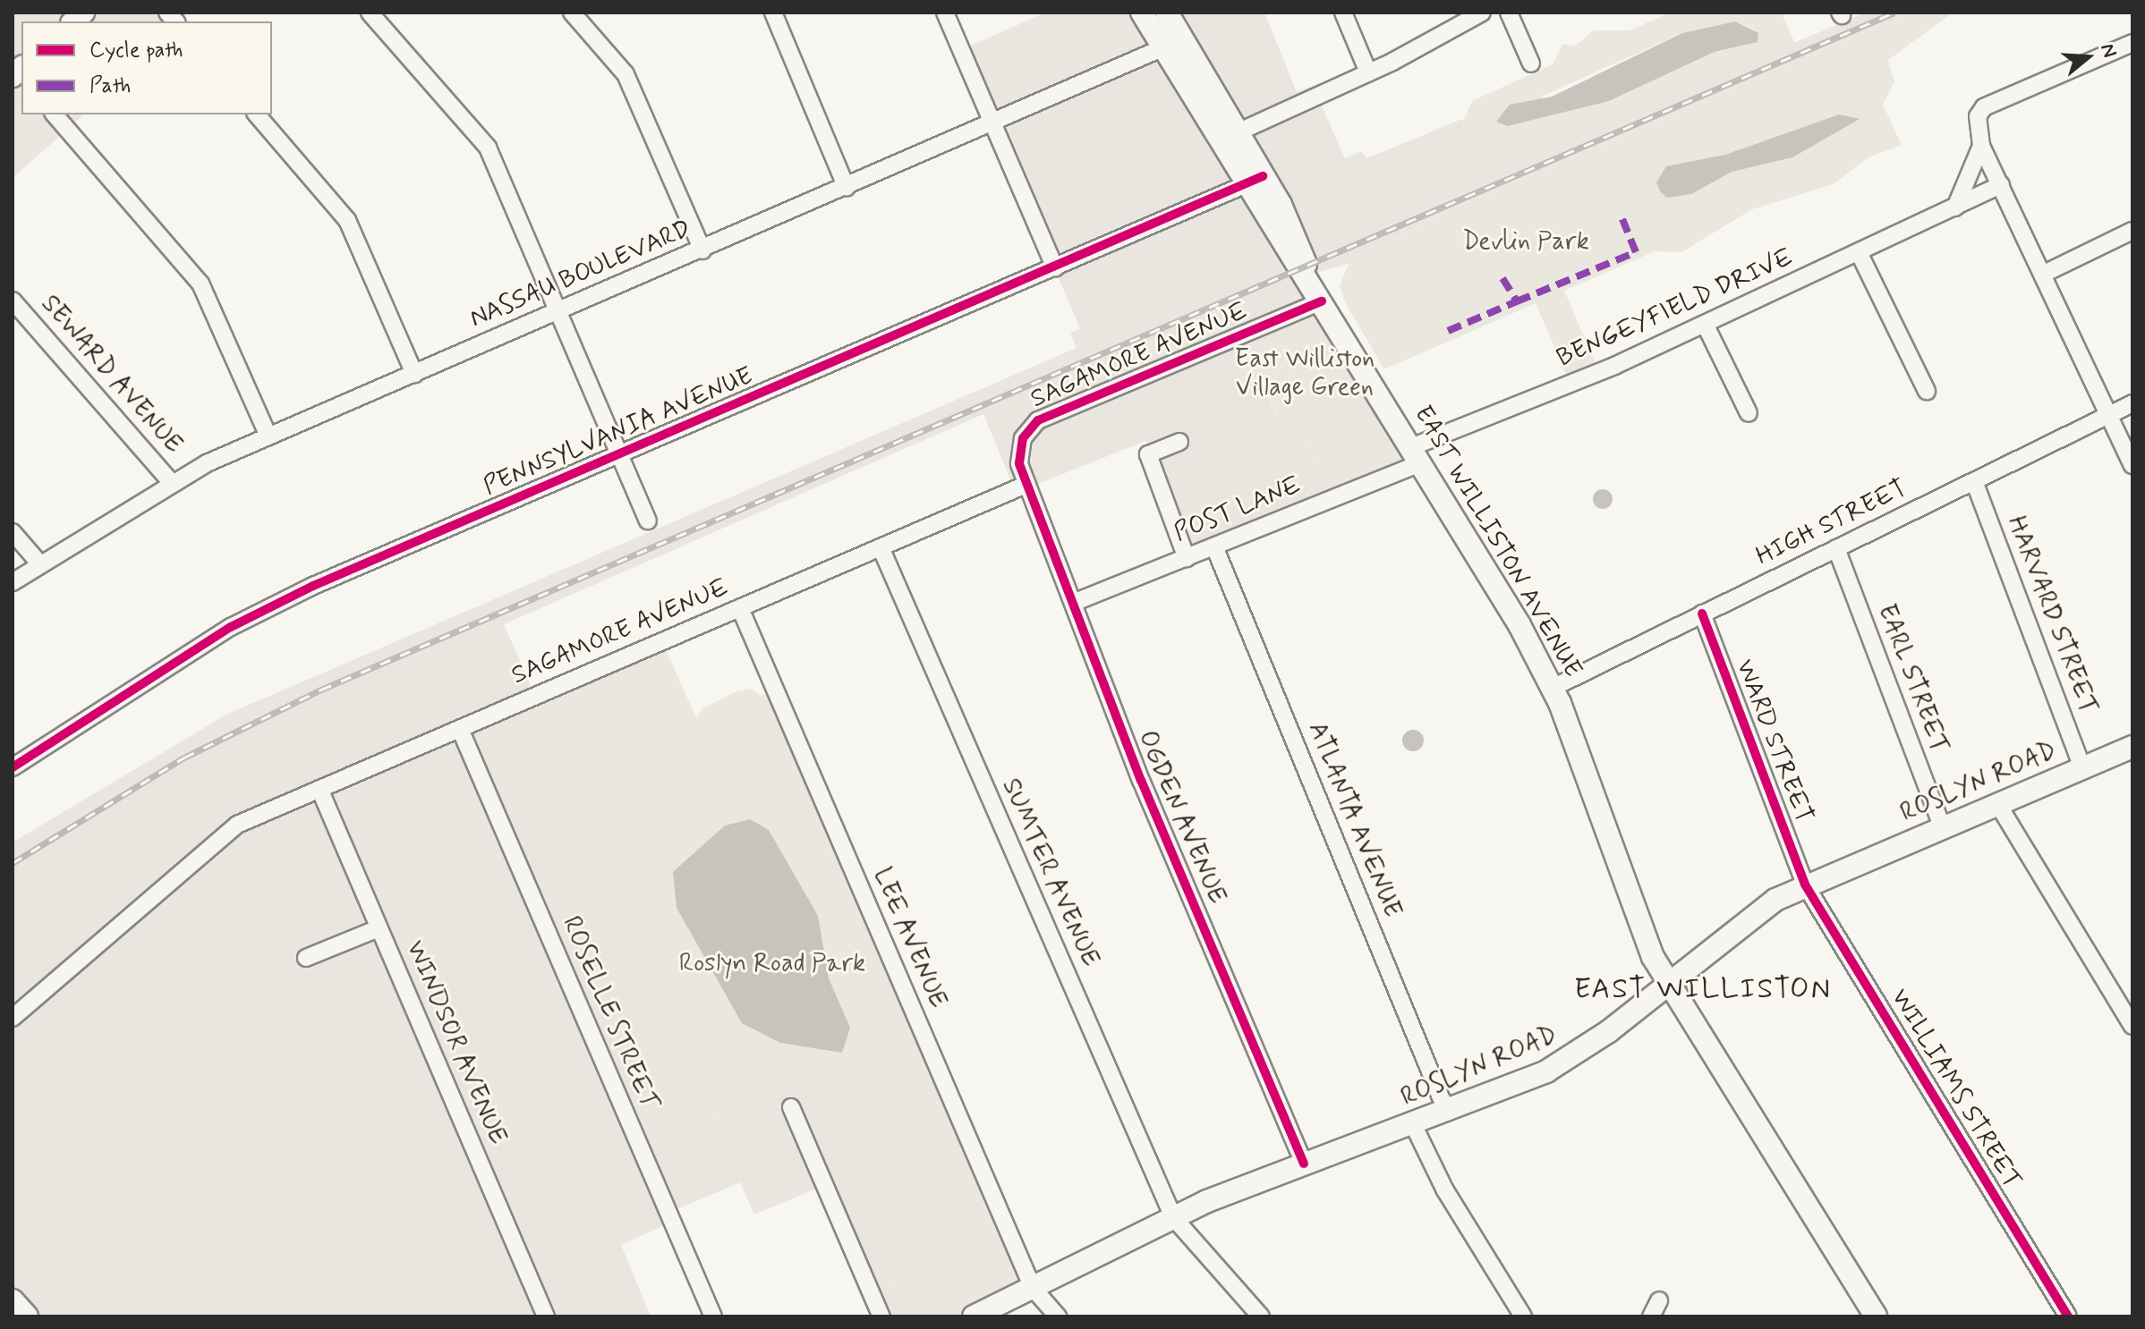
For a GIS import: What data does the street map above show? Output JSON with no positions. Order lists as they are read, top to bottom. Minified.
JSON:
{"streets":{"main road":["EAST WILLISTON AVENUE","ROSLYN ROAD"],"street":["NASSAU BOULEVARD","BENGEYFIELD DRIVE","SAGAMORE AVENUE","SEWARD AVENUE","PENNSYLVANIA AVENUE","POST LANE","HIGH STREET","HARVARD STREET","EARL STREET","WARD STREET","OGDEN AVENUE","ATLANTA AVENUE","SUMTER AVENUE","LEE AVENUE","ROSELLE STREET","WINDSOR AVENUE","WILLIAMS STREET"]},"crossings":[["NASSAU BOULEVARD","SEWARD AVENUE"],["NASSAU BOULEVARD","EAST WILLISTON AVENUE"],["BENGEYFIELD DRIVE","POST LANE"],["BENGEYFIELD DRIVE","EAST WILLISTON AVENUE"],["SAGAMORE AVENUE","EAST WILLISTON AVENUE"],["SAGAMORE AVENUE","OGDEN AVENUE"],["SAGAMORE AVENUE","SUMTER AVENUE"],["SAGAMORE AVENUE","LEE AVENUE"],["SAGAMORE AVENUE","ROSELLE STREET"],["SAGAMORE AVENUE","WINDSOR AVENUE"],["PENNSYLVANIA AVENUE","EAST WILLISTON AVENUE"],["POST LANE","EAST WILLISTON AVENUE"],["POST LANE","OGDEN AVENUE"],["POST LANE","ATLANTA AVENUE"],["HIGH STREET","EAST WILLISTON AVENUE"],["HIGH STREET","HARVARD STREET"],["HIGH STREET","EARL STREET"],["HIGH STREET","WARD STREET"],["EAST WILLISTON AVENUE","ROSLYN ROAD"],["HARVARD STREET","ROSLYN ROAD"],["EARL STREET","ROSLYN ROAD"],["WARD STREET","ROSLYN ROAD"],["WARD STREET","WILLIAMS STREET"],["ROSLYN ROAD","OGDEN AVENUE"],["ROSLYN ROAD","ATLANTA AVENUE"],["ROSLYN ROAD","SUMTER AVENUE"],["ROSLYN ROAD","LEE AVENUE"],["ROSLYN ROAD","WILLIAMS STREET"]],"districts":["EAST WILLISTON"],"parks":["Devlin Park","East Williston Village Green","Roslyn Road Park"],"legend":["Cycle path","Path"],"north":"right"}
